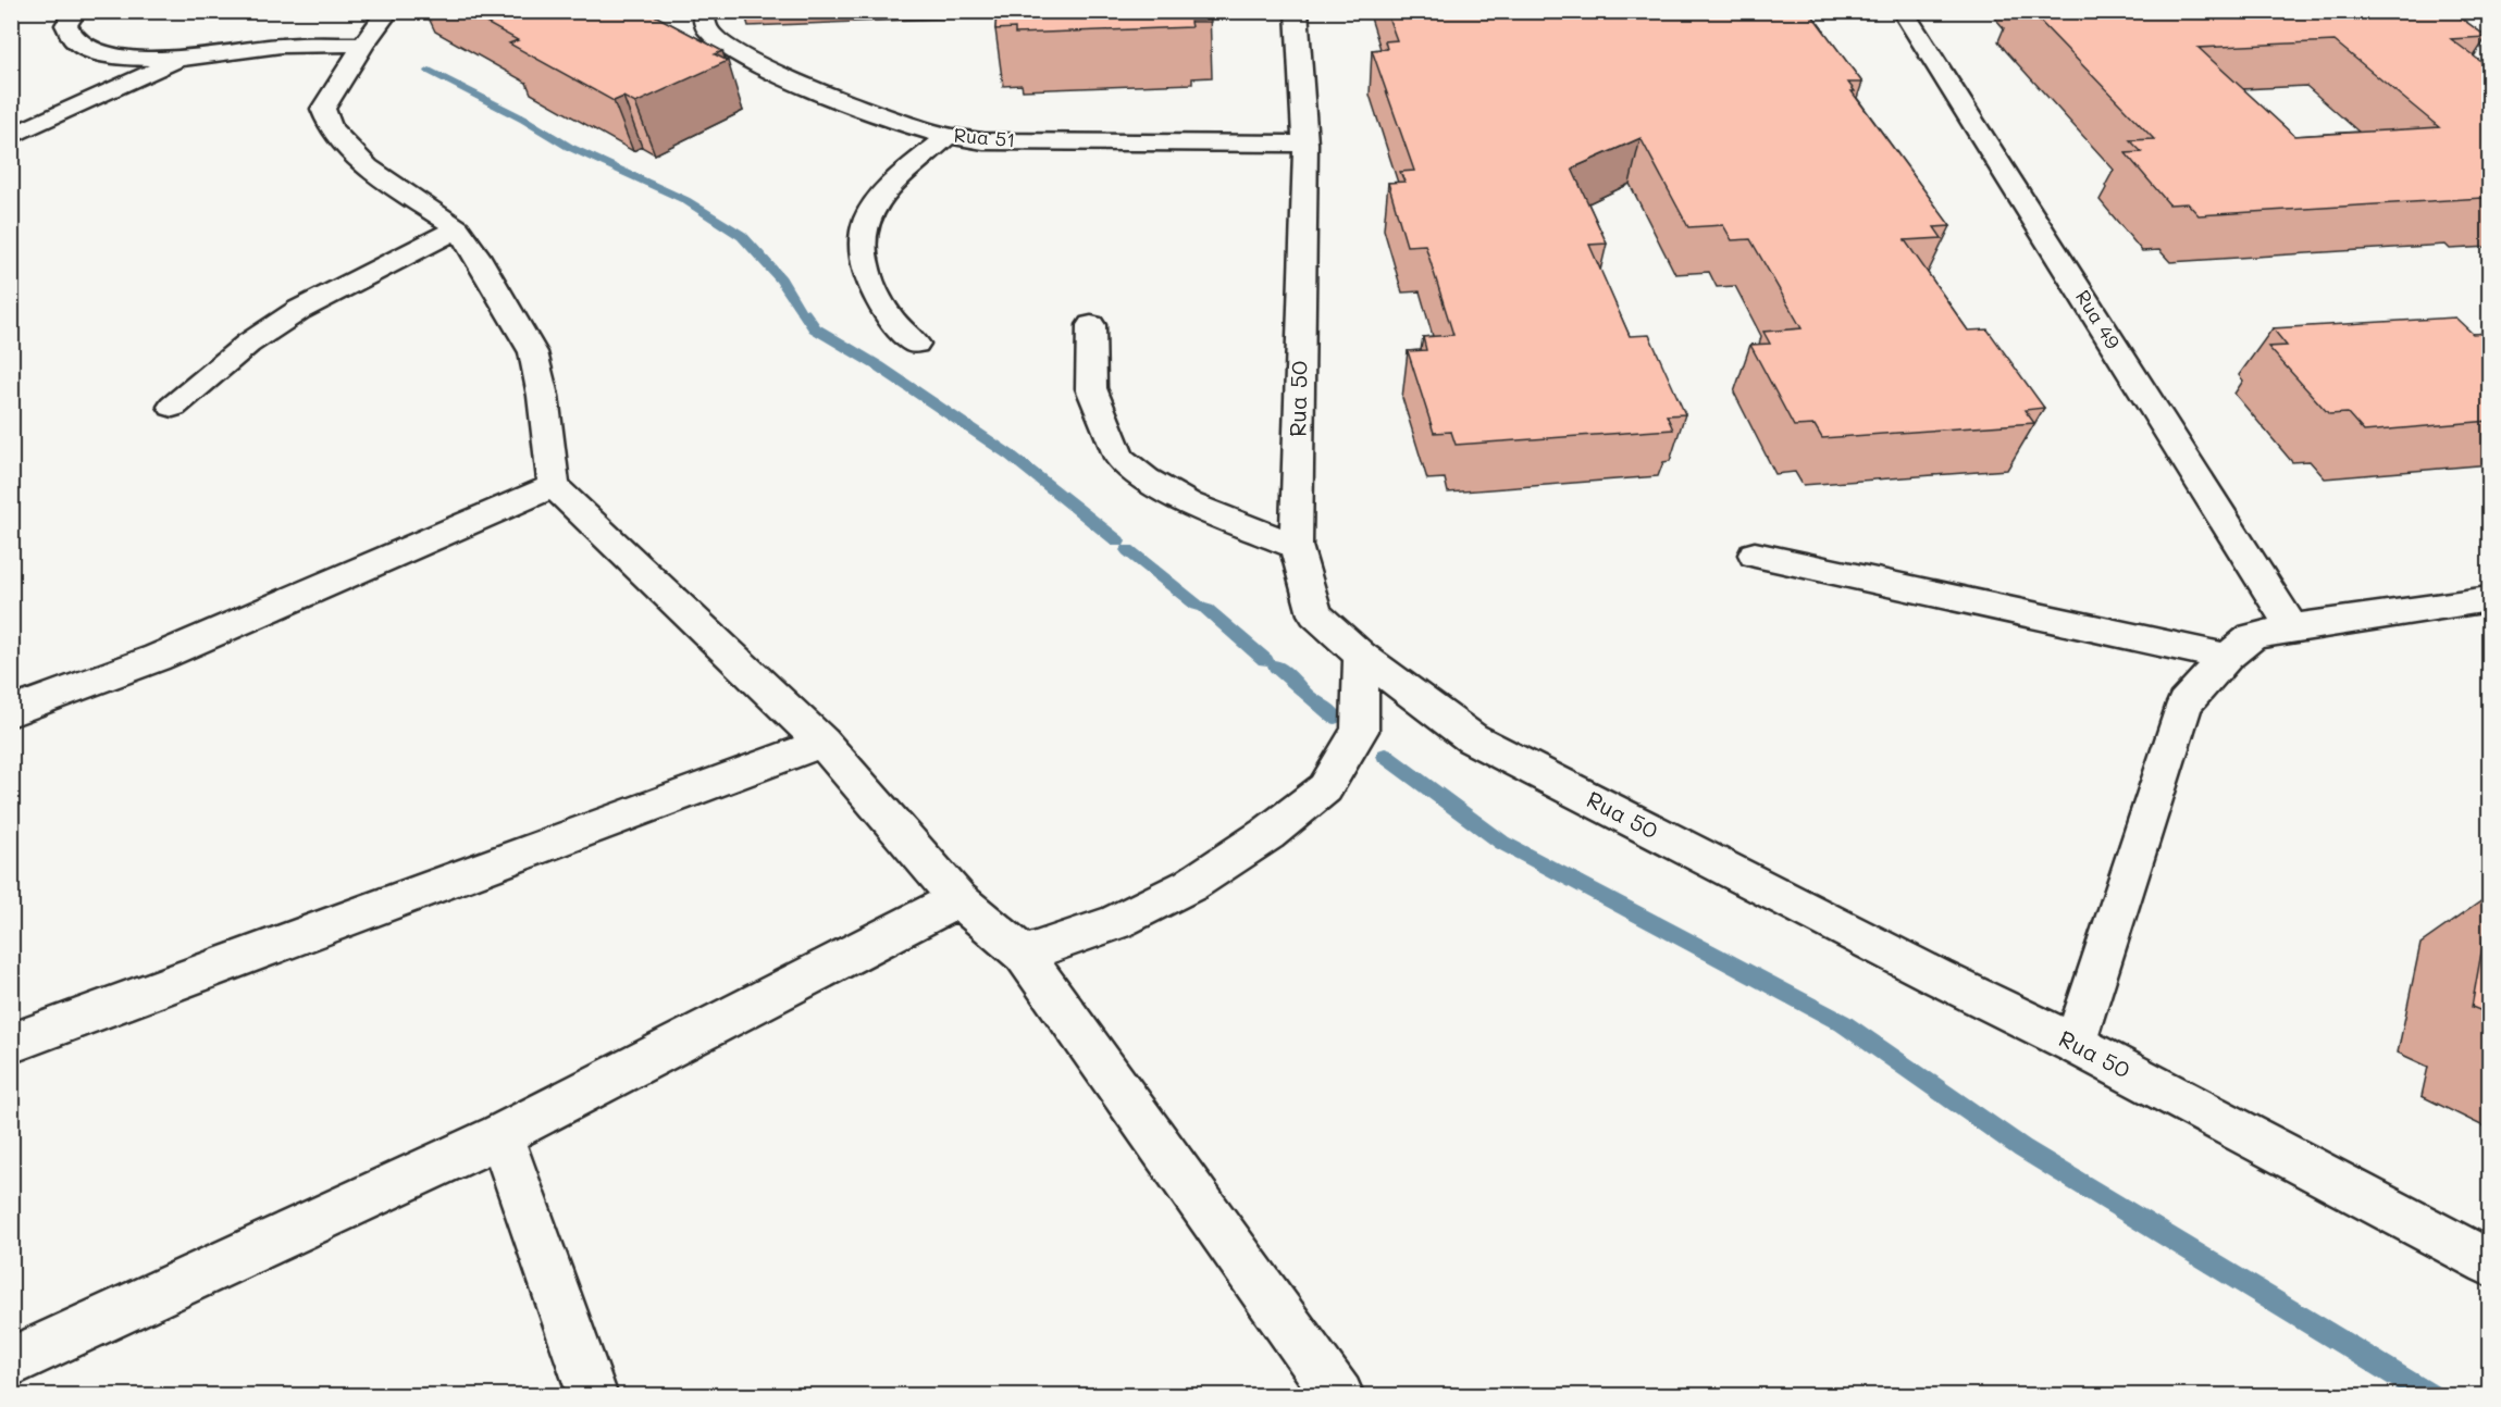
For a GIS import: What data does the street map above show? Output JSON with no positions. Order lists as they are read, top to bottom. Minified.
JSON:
{"streets":{"street":["Rua 51","Rua 49","Rua 50"]},"crossings":[["Rua 51","Rua 50"]]}
